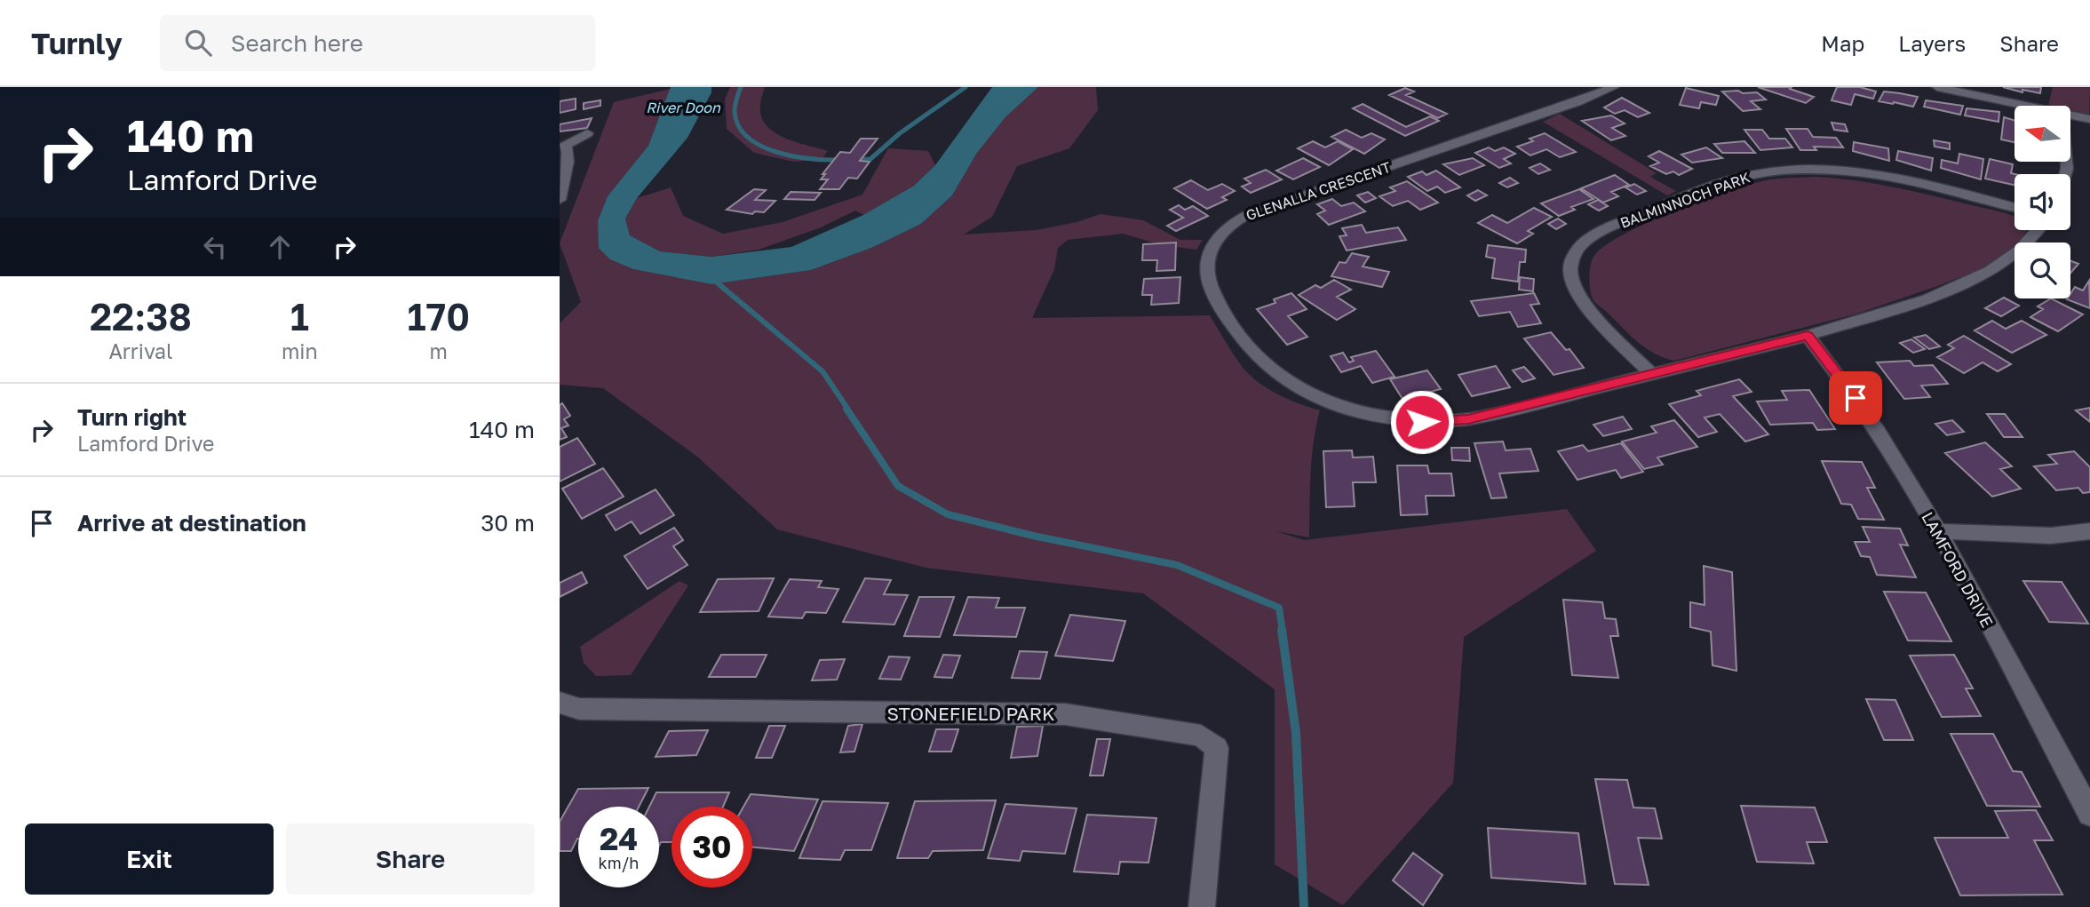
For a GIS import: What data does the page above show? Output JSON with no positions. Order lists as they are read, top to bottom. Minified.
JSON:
{"streets":{"street":["GLENALLA CRESCENT","BALMINNOCH PARK","LAMFORD DRIVE","STONEFIELD PARK"]},"crossings":[["GLENALLA CRESCENT","BALMINNOCH PARK"],["GLENALLA CRESCENT","LAMFORD DRIVE"]],"water":["River Doon"],"north":"left","page":{"header":"Turnly","search":"Search here","nav":["Map","Layers","Share"],"turn":["140 m","Lamford Drive"],"eta":["22:38","Arrival","1","min","170","m"],"list":[{"name":"Turn right","note":"Lamford Drive","value":"140 m"},{"name":"Arrive at destination","value":"30 m"}],"speed":"24 km/h","limit":"30","buttons":["Exit","Share"]}}
